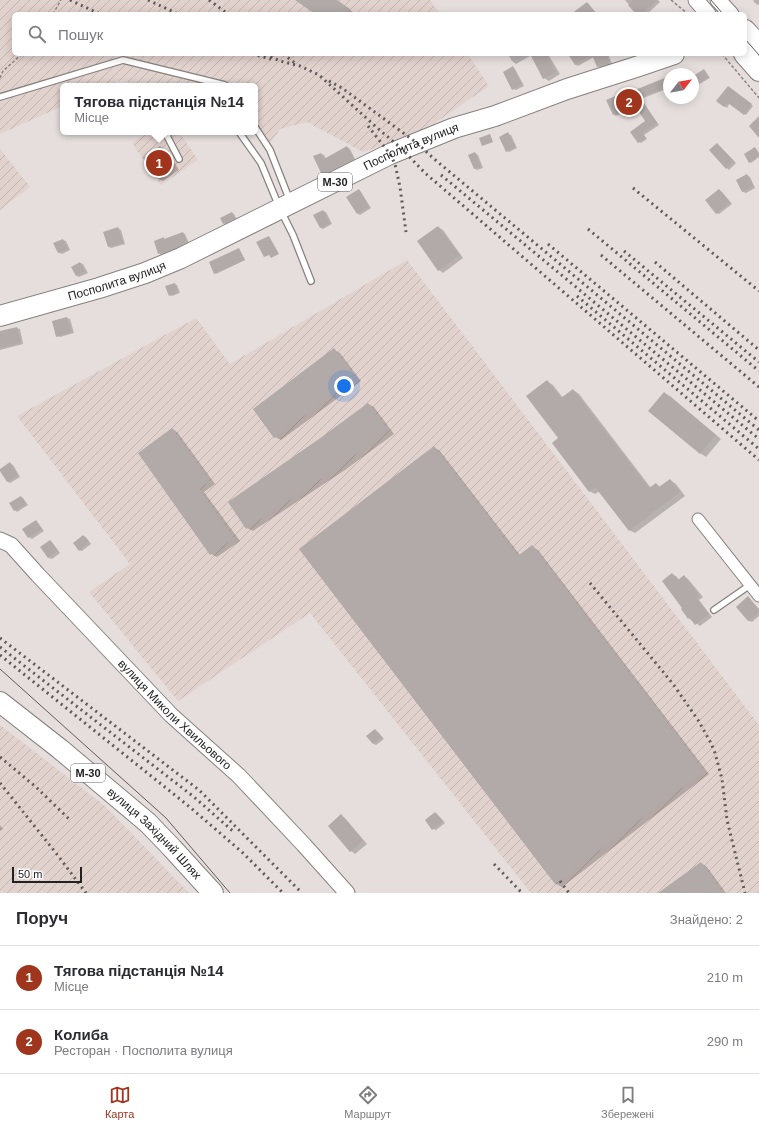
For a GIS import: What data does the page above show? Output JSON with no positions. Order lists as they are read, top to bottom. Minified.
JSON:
{"streets":{"highway":["Посполита вулиця","М-30","вулиця Західний Шлях"],"street":["вулиця Миколи Хвильового"]},"scale_bar":"50 m","north":"top right","page":{"search":"Пошук","popup":["Тягова пiдстанцiя №14","Місце"],"pins":["2","1"],"scale":"50 m","heading":["Поруч","Знайдено: 2"],"list":[{"mark":"1","name":"Тягова пiдстанцiя №14","note":"Місце","value":"210 m"},{"mark":"2","name":"Колиба","note":"Ресторан · Посполита вулиця","value":"290 m"}],"nav":["Карта","Маршрут","Збережені"]}}
